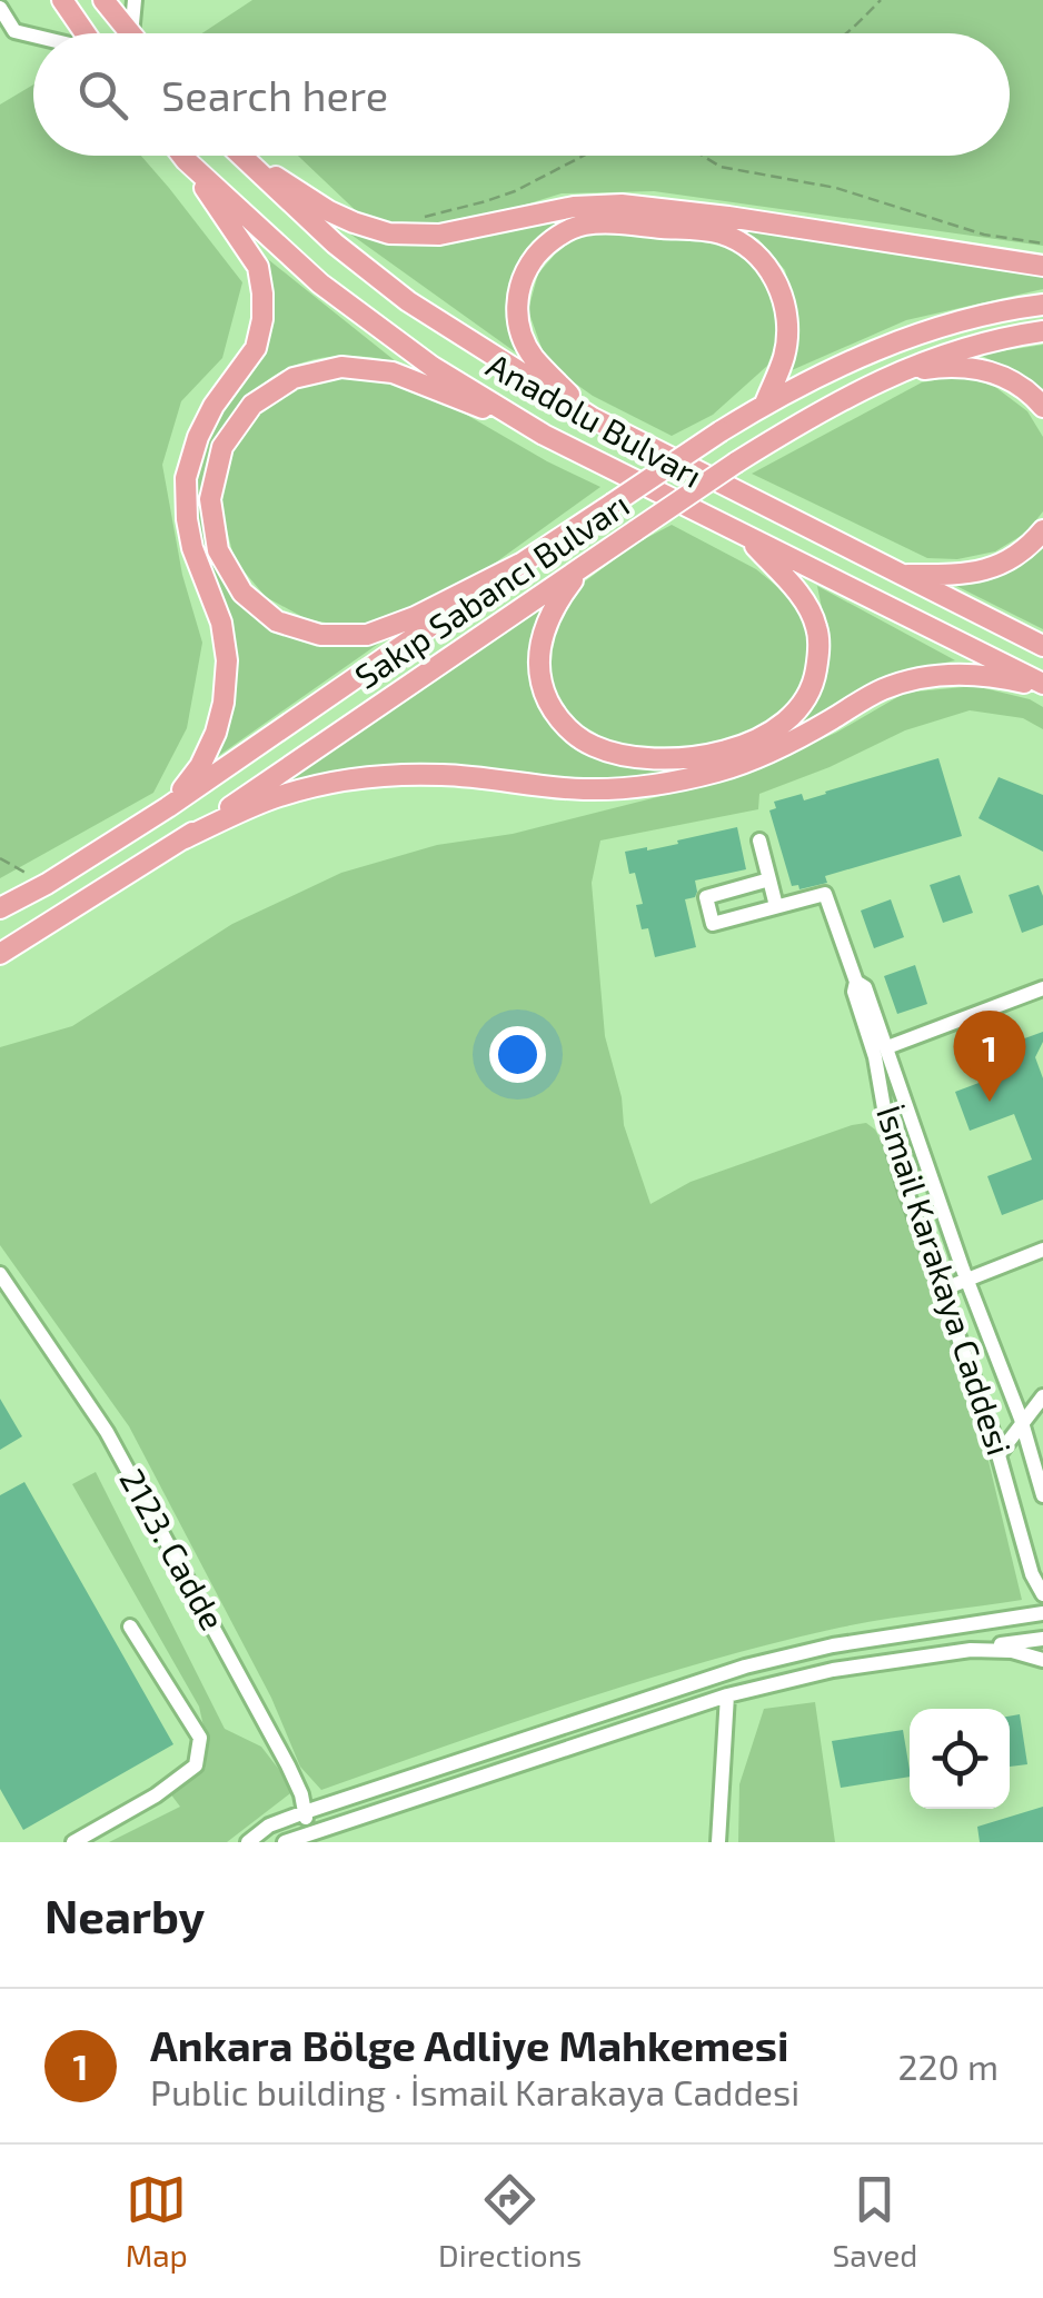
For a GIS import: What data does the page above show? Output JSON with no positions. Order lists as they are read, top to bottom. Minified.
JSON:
{"streets":{"main road":["Anadolu Bulvarı","Sakıp Sabancı Bulvarı"],"street":["İsmail Karakaya Caddesi","2123. Cadde"]},"page":{"search":"Search here","pins":"1","heading":"Nearby","list":[{"mark":"1","name":"Ankara Bölge Adliye Mahkemesi","note":"Public building · İsmail Karakaya Caddesi","value":"220 m"}],"nav":["Map","Directions","Saved"]}}
